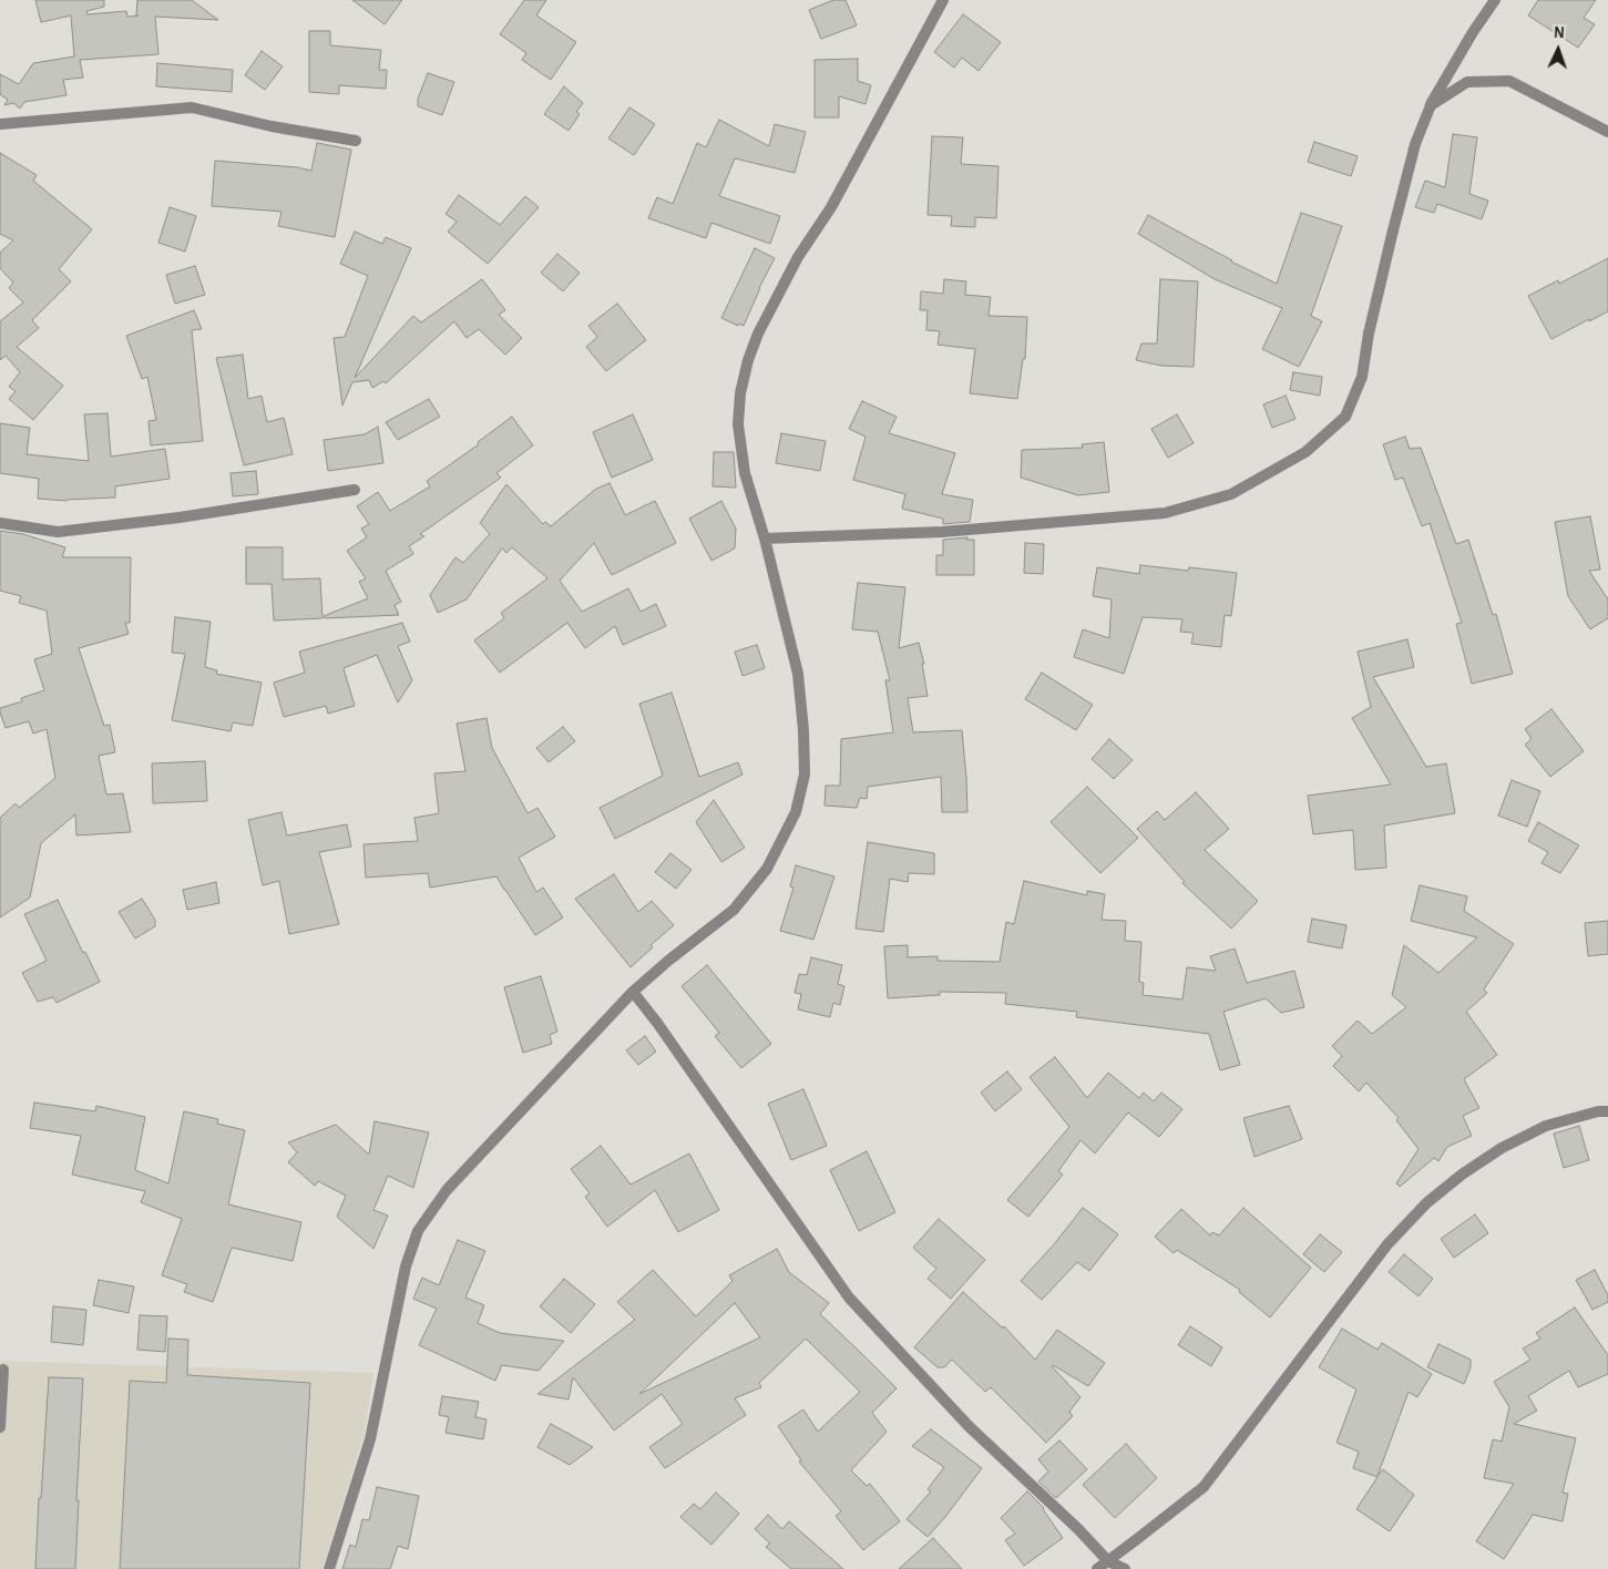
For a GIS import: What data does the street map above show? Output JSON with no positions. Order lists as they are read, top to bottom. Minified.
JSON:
{"north":"top"}
